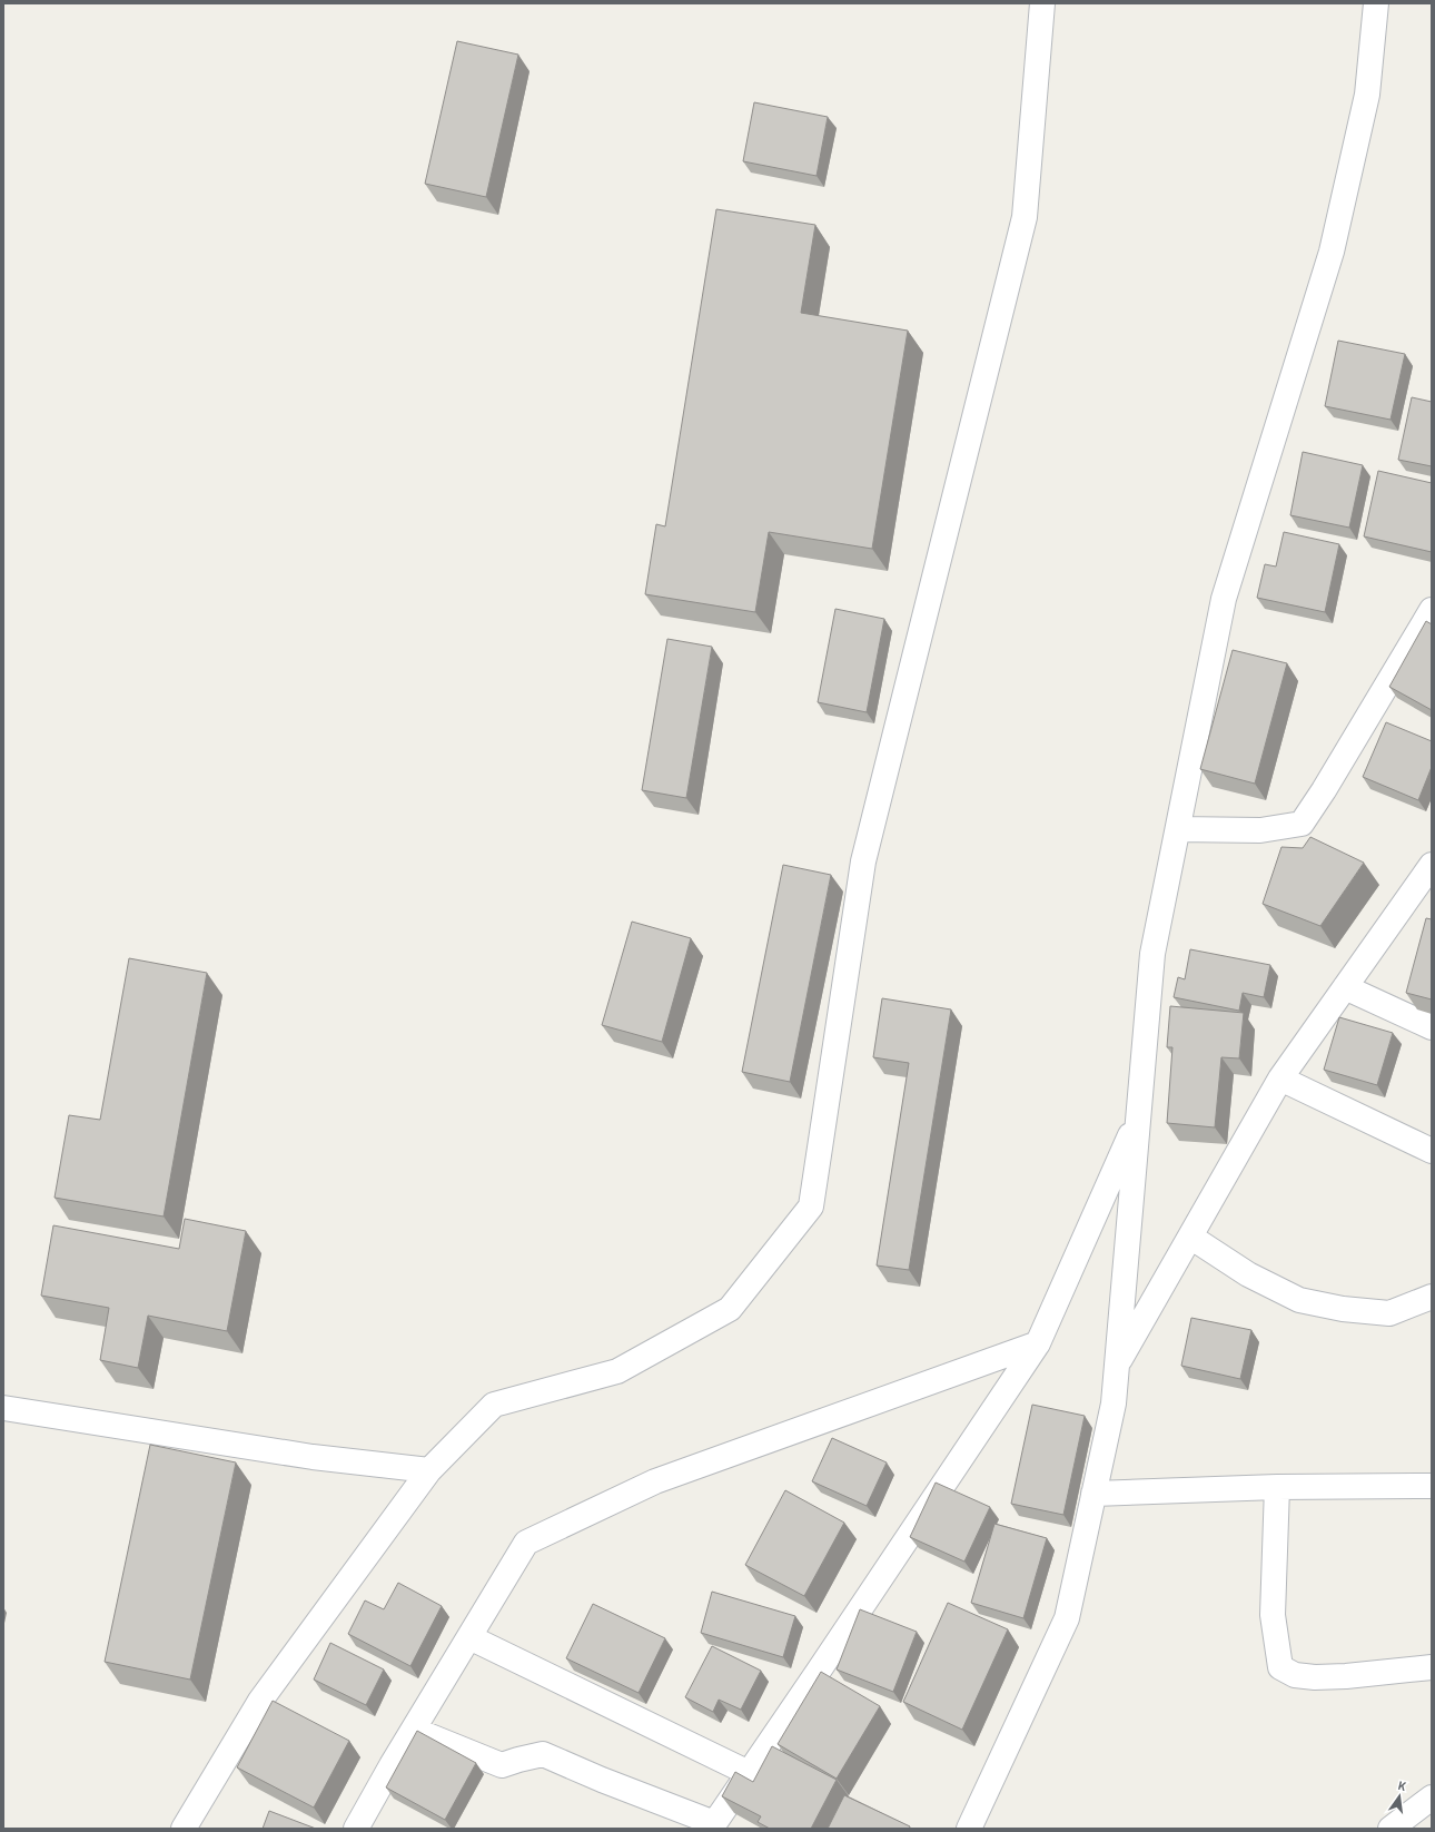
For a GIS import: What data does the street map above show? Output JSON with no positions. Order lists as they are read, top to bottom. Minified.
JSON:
{"north":"top"}
